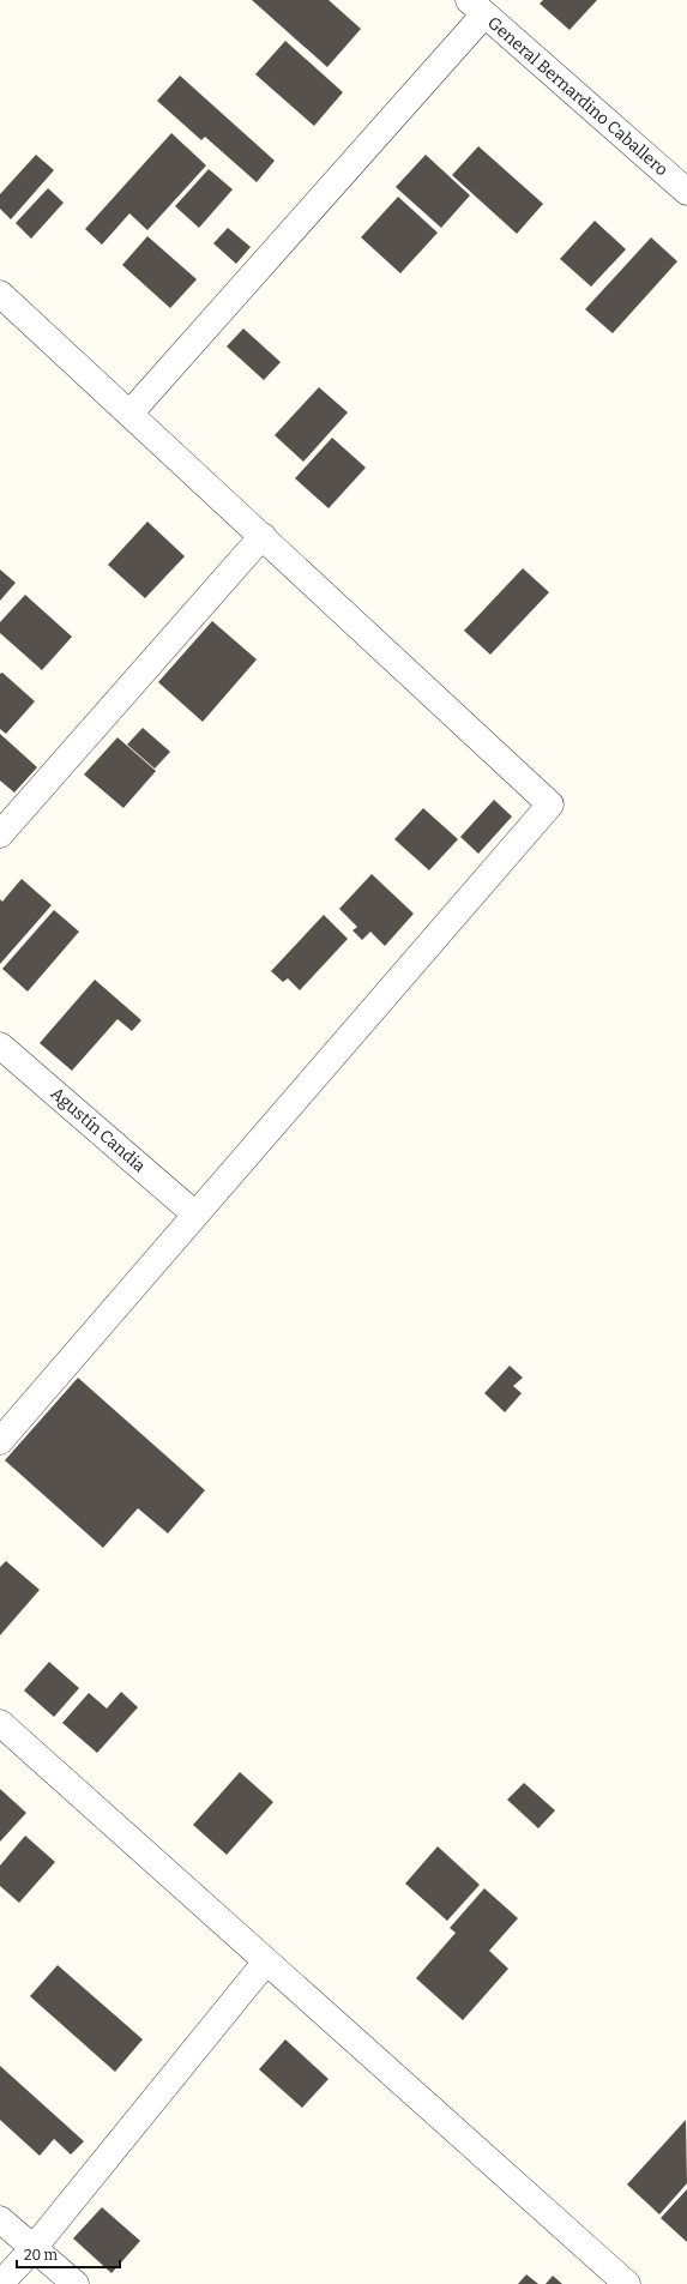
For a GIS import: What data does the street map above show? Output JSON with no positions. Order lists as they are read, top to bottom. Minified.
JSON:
{"streets":{"street":["General Bernardino Caballero","Agustín Candia"]},"scale_bar":"20 m"}
